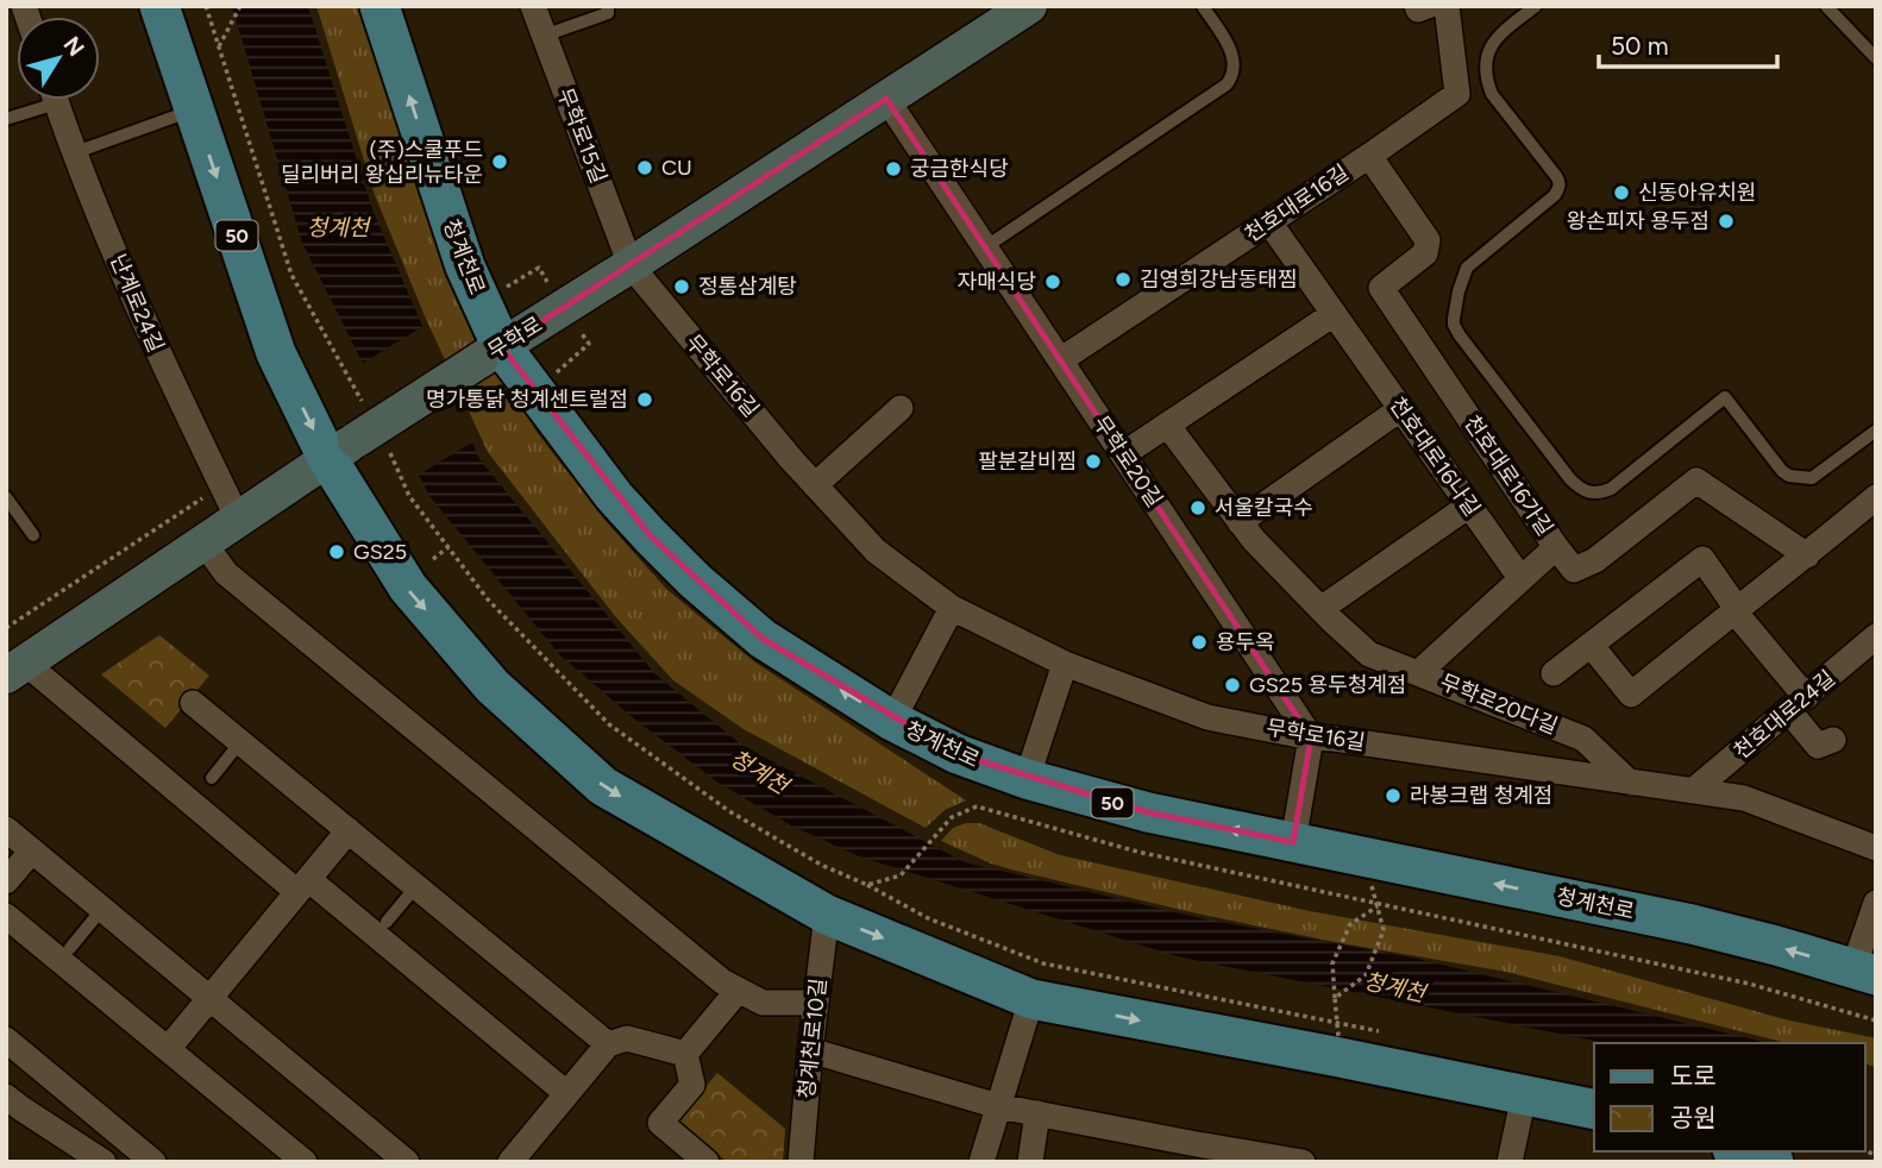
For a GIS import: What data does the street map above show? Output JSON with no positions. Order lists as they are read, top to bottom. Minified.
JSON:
{"streets":{"main road":["50","청계천로","무학로"],"street":["무학로15길","천호대로16길","난계로24길","무학로16길","천호대로16나길","무학로20길","천호대로16가길","무학로20다길","천호대로24길","청계천로10길"]},"crossings":[["무학로15길","무학로"],["무학로15길","무학로16길"],["천호대로16길","천호대로16나길"],["천호대로16길","무학로20길"],["천호대로16길","천호대로16가길"],["50","무학로"],["50","청계천로10길"],["청계천로","무학로"],["난계로24길","무학로"],["무학로","무학로16길"],["무학로","무학로20길"],["무학로16길","무학로20길"],["무학로16길","무학로20다길"],["무학로16길","천호대로24길"]],"water":["청계천"],"places":["(주)스쿨푸드 딜리버리 왕십리뉴타운","CU","궁금한식당","신동아유치원","왕손피자 용두점","김영희강남동태찜","자매식당","정통삼계탕","명가통닭 청계센트럴점","팔분갈비찜","서울칼국수","GS25","용두옥","GS25 용두청계점","라봉크랩 청계점"],"legend":["도로","공원"],"scale_bar":"50 m","north":"top right"}
